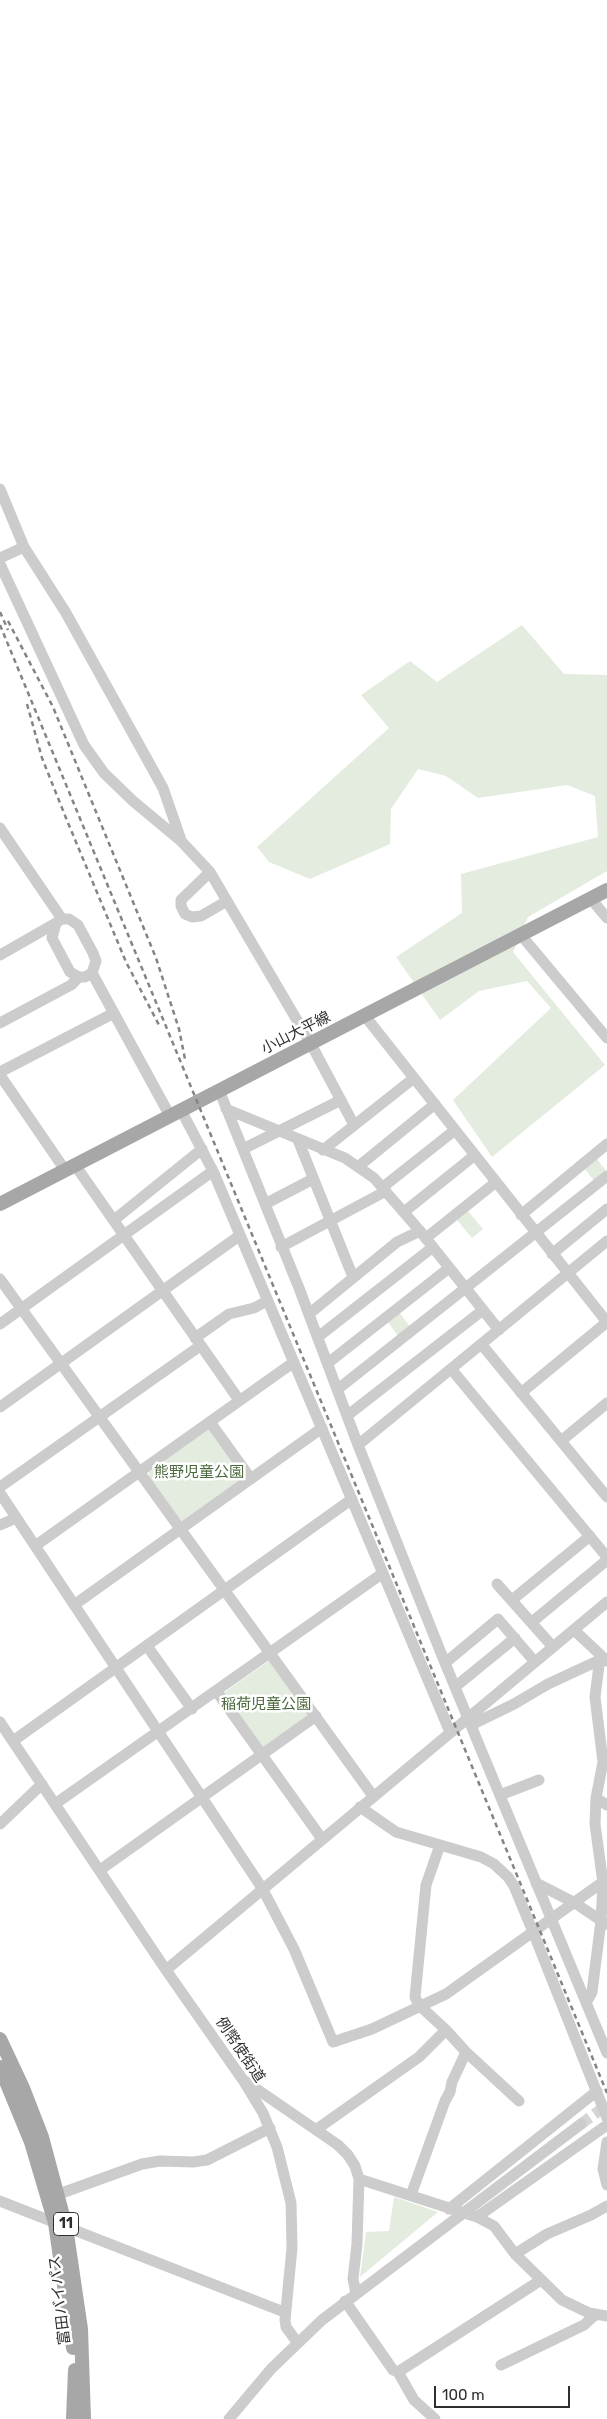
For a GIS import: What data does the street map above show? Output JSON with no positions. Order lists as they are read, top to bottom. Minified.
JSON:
{"streets":{"main road":["小山大平線","11","富田バイパス"],"street":["例幣使街道"]},"parks":["熊野児童公園","稲荷児童公園"],"scale_bar":"100 m"}
